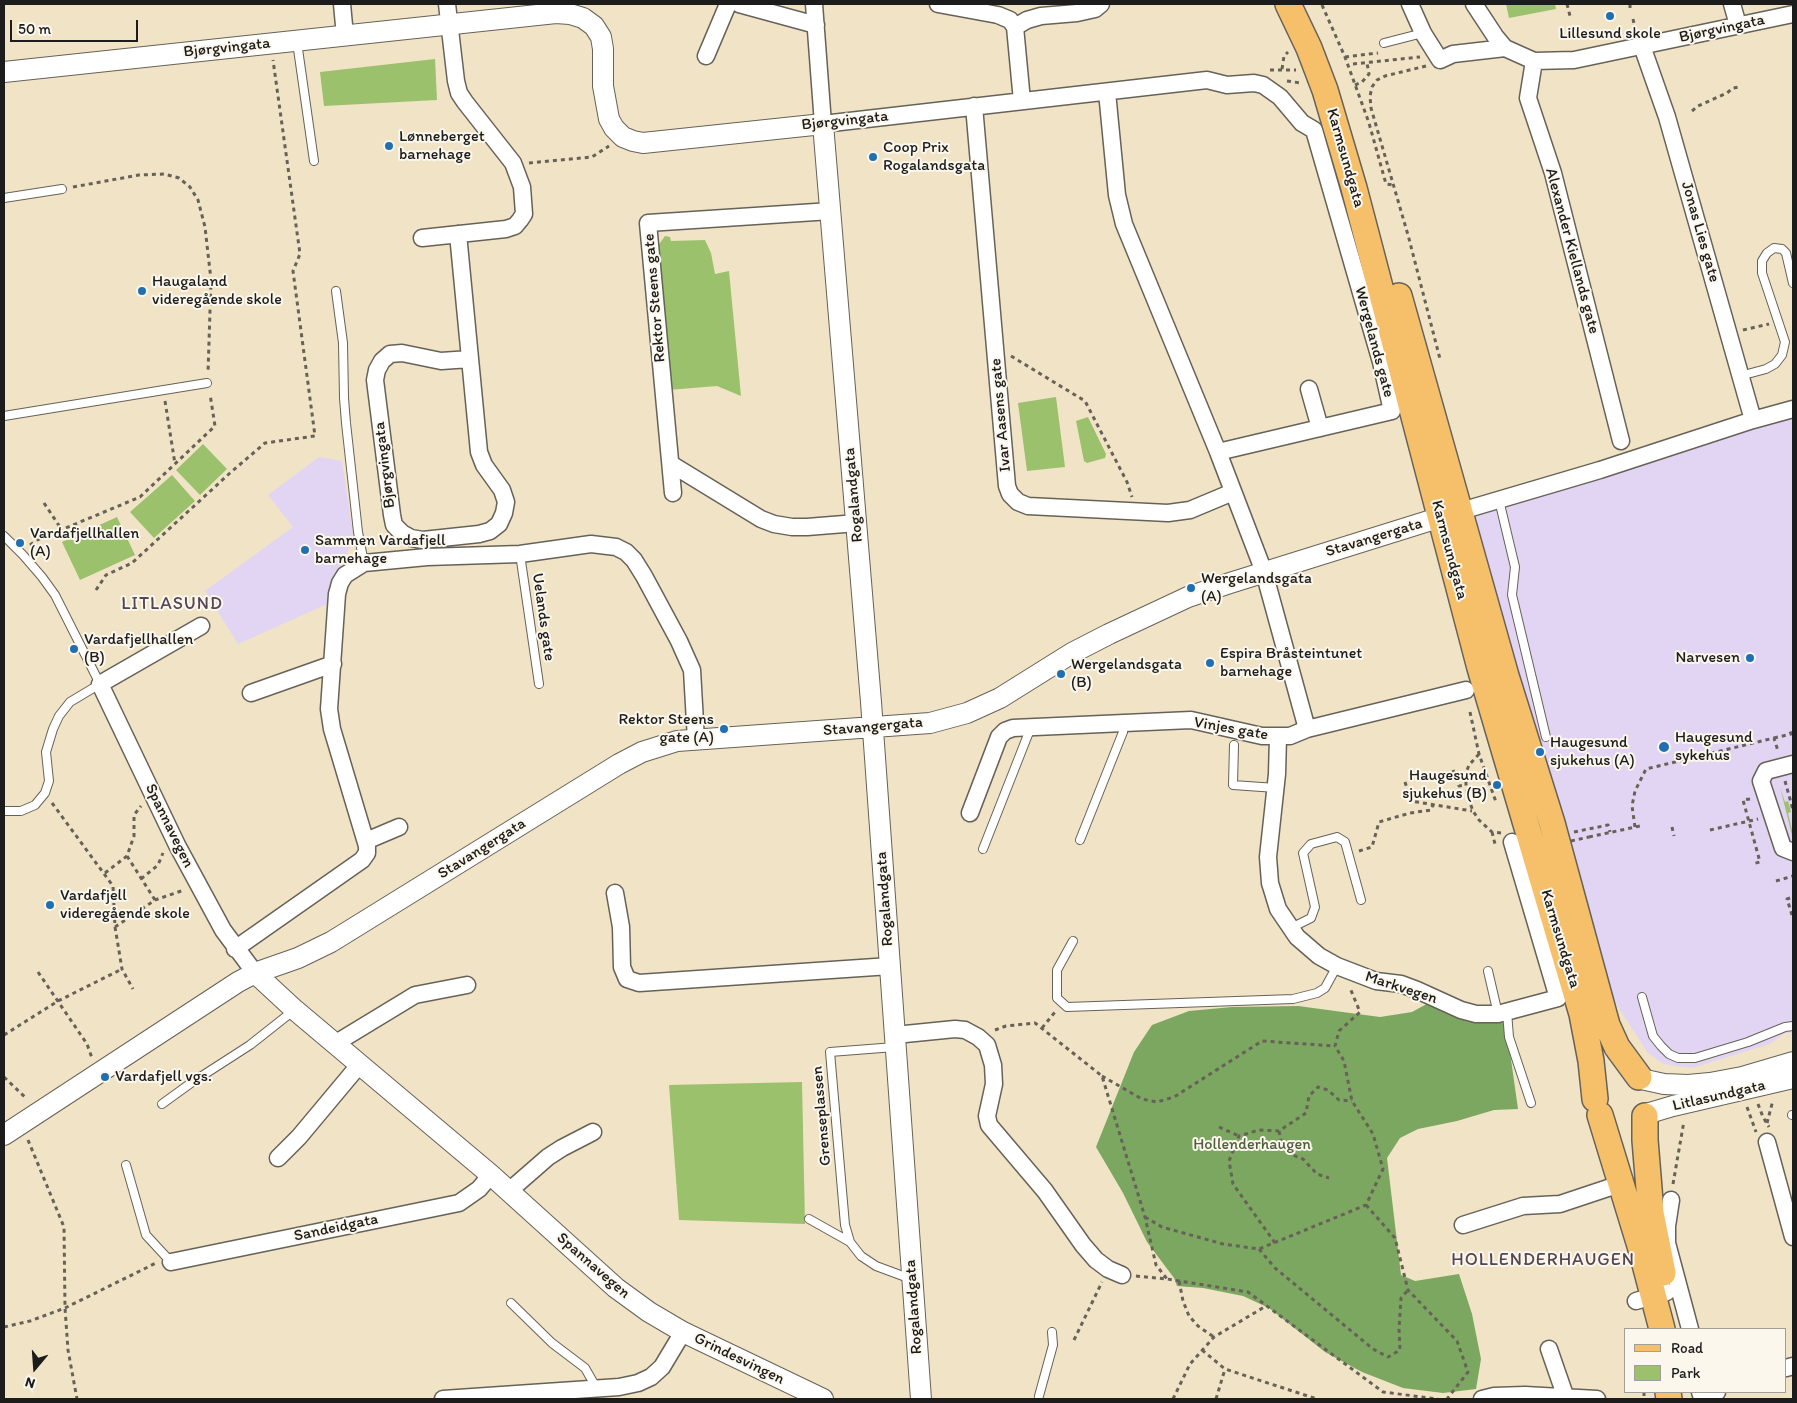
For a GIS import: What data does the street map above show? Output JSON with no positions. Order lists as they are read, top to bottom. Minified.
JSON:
{"streets":{"main road":["Karmsundgata"],"street":["Bjørgvingata","Jonas Lies gate","Alexander Kiellands gate","Rektor Steens gate","Wergelands gate","Ivar Aasens gate","Rogalandgata","Stavangergata","Vinjes gate","Spannavegen","Markvegen","Litlasundgata","Sandeidgata","Grindesvingen"],"lane":["Uelands gate","Grenseplassen"]},"crossings":[["Bjørgvingata","Jonas Lies gate"],["Bjørgvingata","Alexander Kiellands gate"],["Bjørgvingata","Wergelands gate"],["Bjørgvingata","Ivar Aasens gate"],["Bjørgvingata","Rogalandgata"],["Karmsundgata","Stavangergata"],["Karmsundgata","Litlasundgata"],["Jonas Lies gate","Stavangergata"],["Rektor Steens gate","Rogalandgata"],["Rogalandgata","Stavangergata"],["Rogalandgata","Grenseplassen"],["Stavangergata","Spannavegen"],["Vinjes gate","Markvegen"],["Spannavegen","Sandeidgata"],["Spannavegen","Grindesvingen"]],"districts":["LITLASUND","HOLLENDERHAUGEN"],"parks":["Hollenderhaugen"],"places":["Lillesund skole","Lønneberget barnehage","Coop Prix Rogalandsgata","Haugaland videregående skole","Vardafjellhallen (A)","Sammen Vardafjell barnehage","Wergelandsgata (A)","Vardafjellhallen (B)","Narvesen","Espira Bråsteintunet barnehage","Wergelandsgata (B)","Rektor Steens gate (A)","Haugesund sykehus","Haugesund sjukehus (A)","Haugesund sjukehus (B)","Vardafjell videregående skole","Vardafjell vgs."],"legend":["Road","Park"],"scale_bar":"50 m","north":"bottom"}
